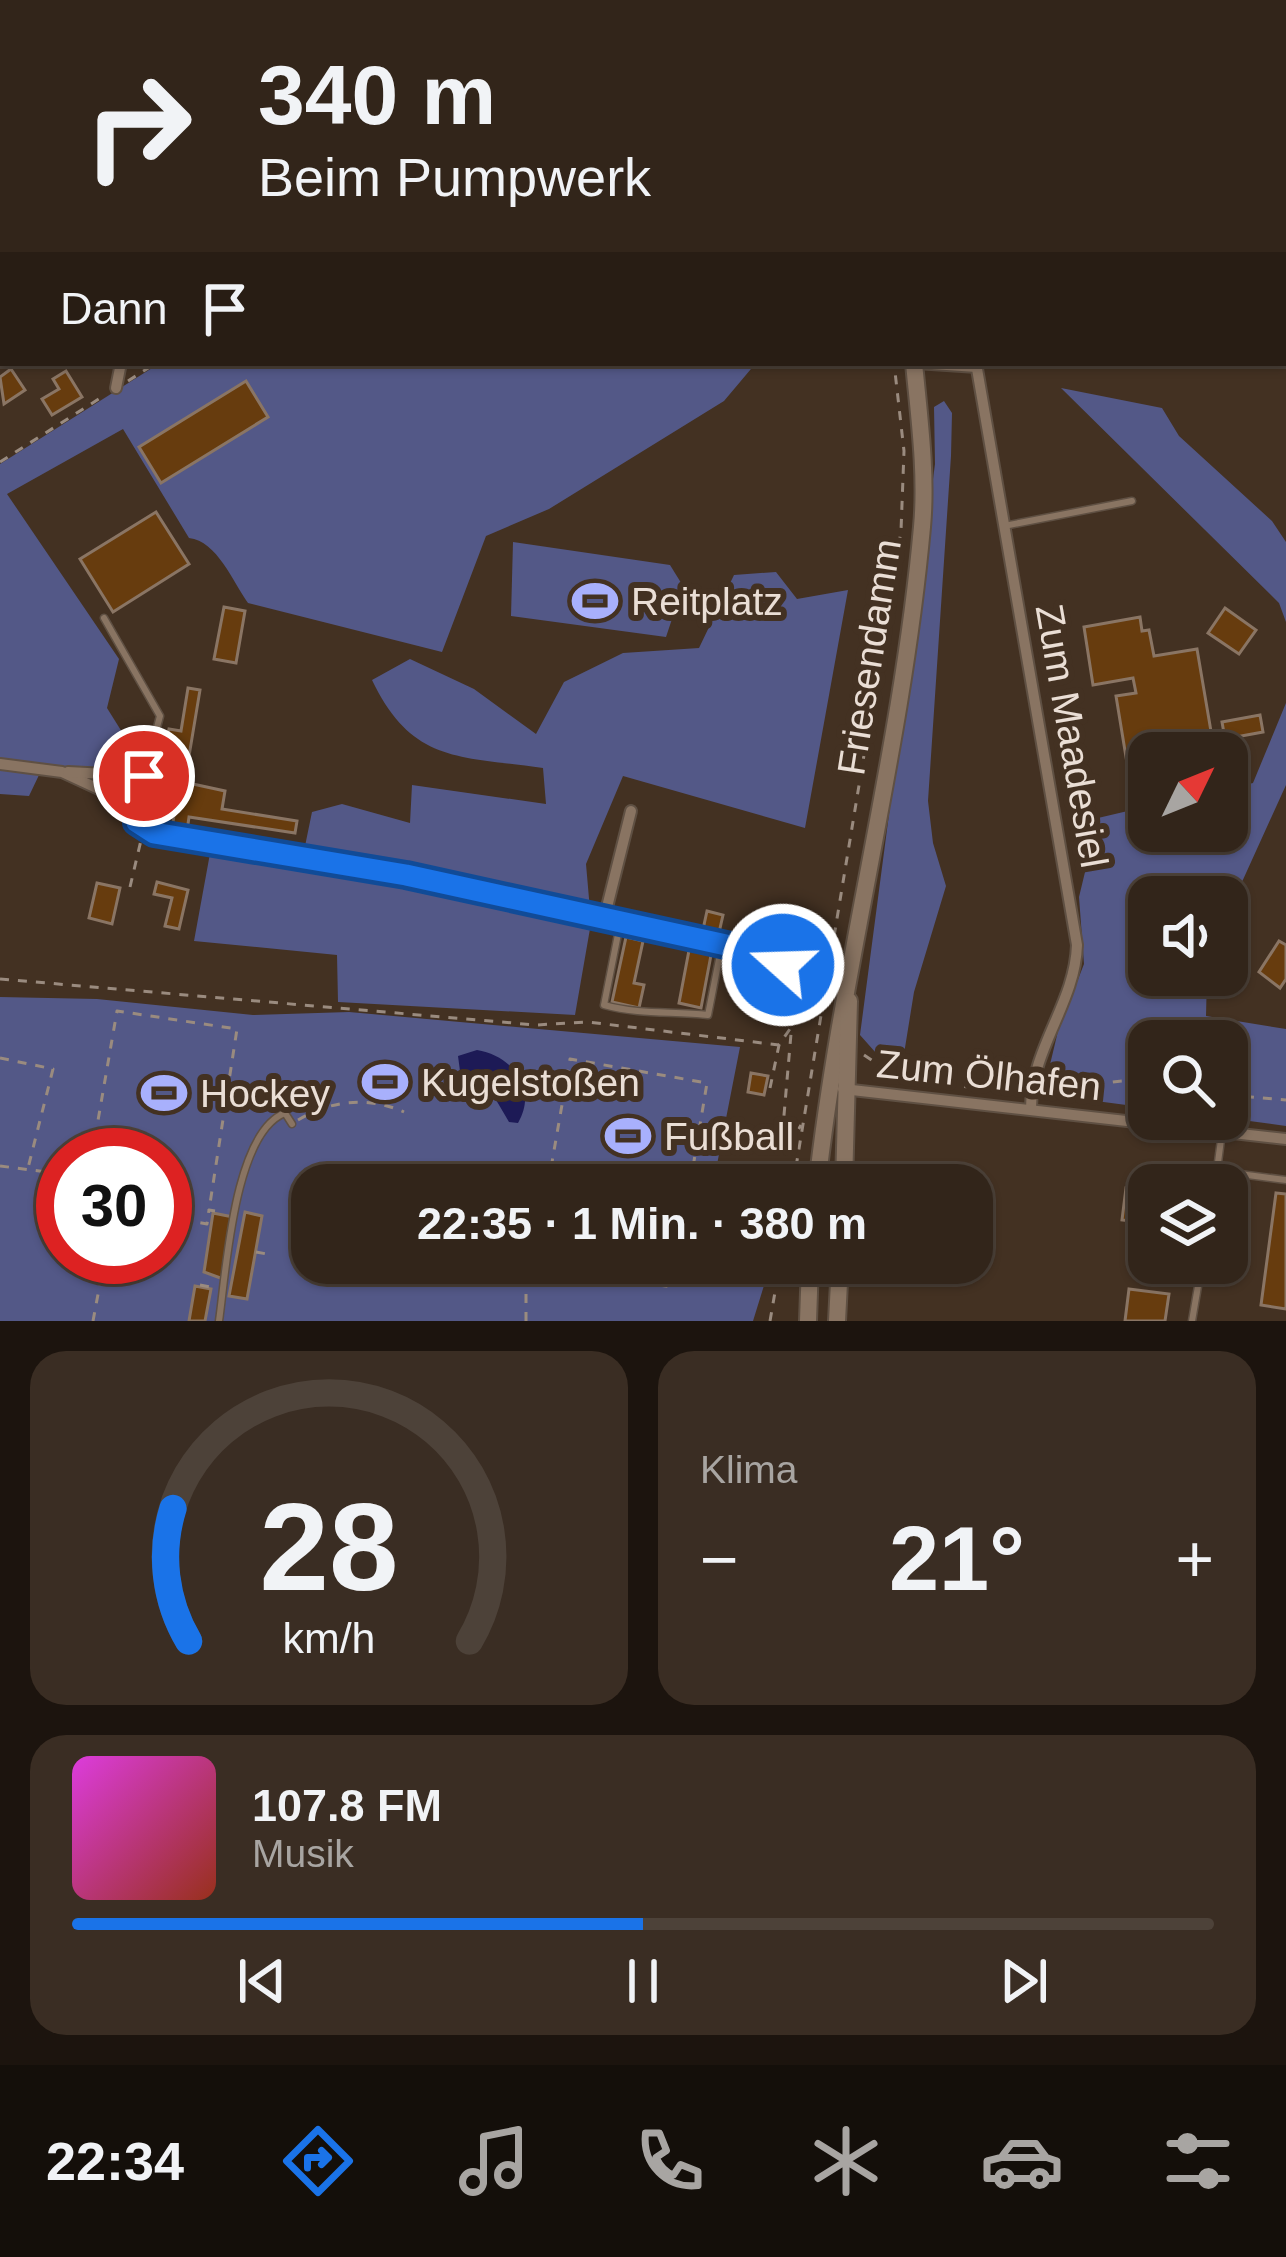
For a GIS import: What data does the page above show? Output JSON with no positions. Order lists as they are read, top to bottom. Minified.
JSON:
{"streets":{"main road":["Friesendamm"],"street":["Zum Maadesiel","Zum Ölhafen"]},"crossings":[["Friesendamm","Zum Ölhafen"],["Zum Maadesiel","Zum Ölhafen"]],"places":{"sports":["Reitplatz","Kugelstoßen","Hockey","Fußball"]},"north":"top right","page":{"turn":["340 m","Beim Pumpwerk"],"then":"Dann","limit":"30","trip":"22:35 · 1 Min. · 380 m","tile":"Klima","heat":["−","21°","+"],"song":["107.8 FM","Musik"],"tabs":"22:34","gauge":["28","km/h"]}}
